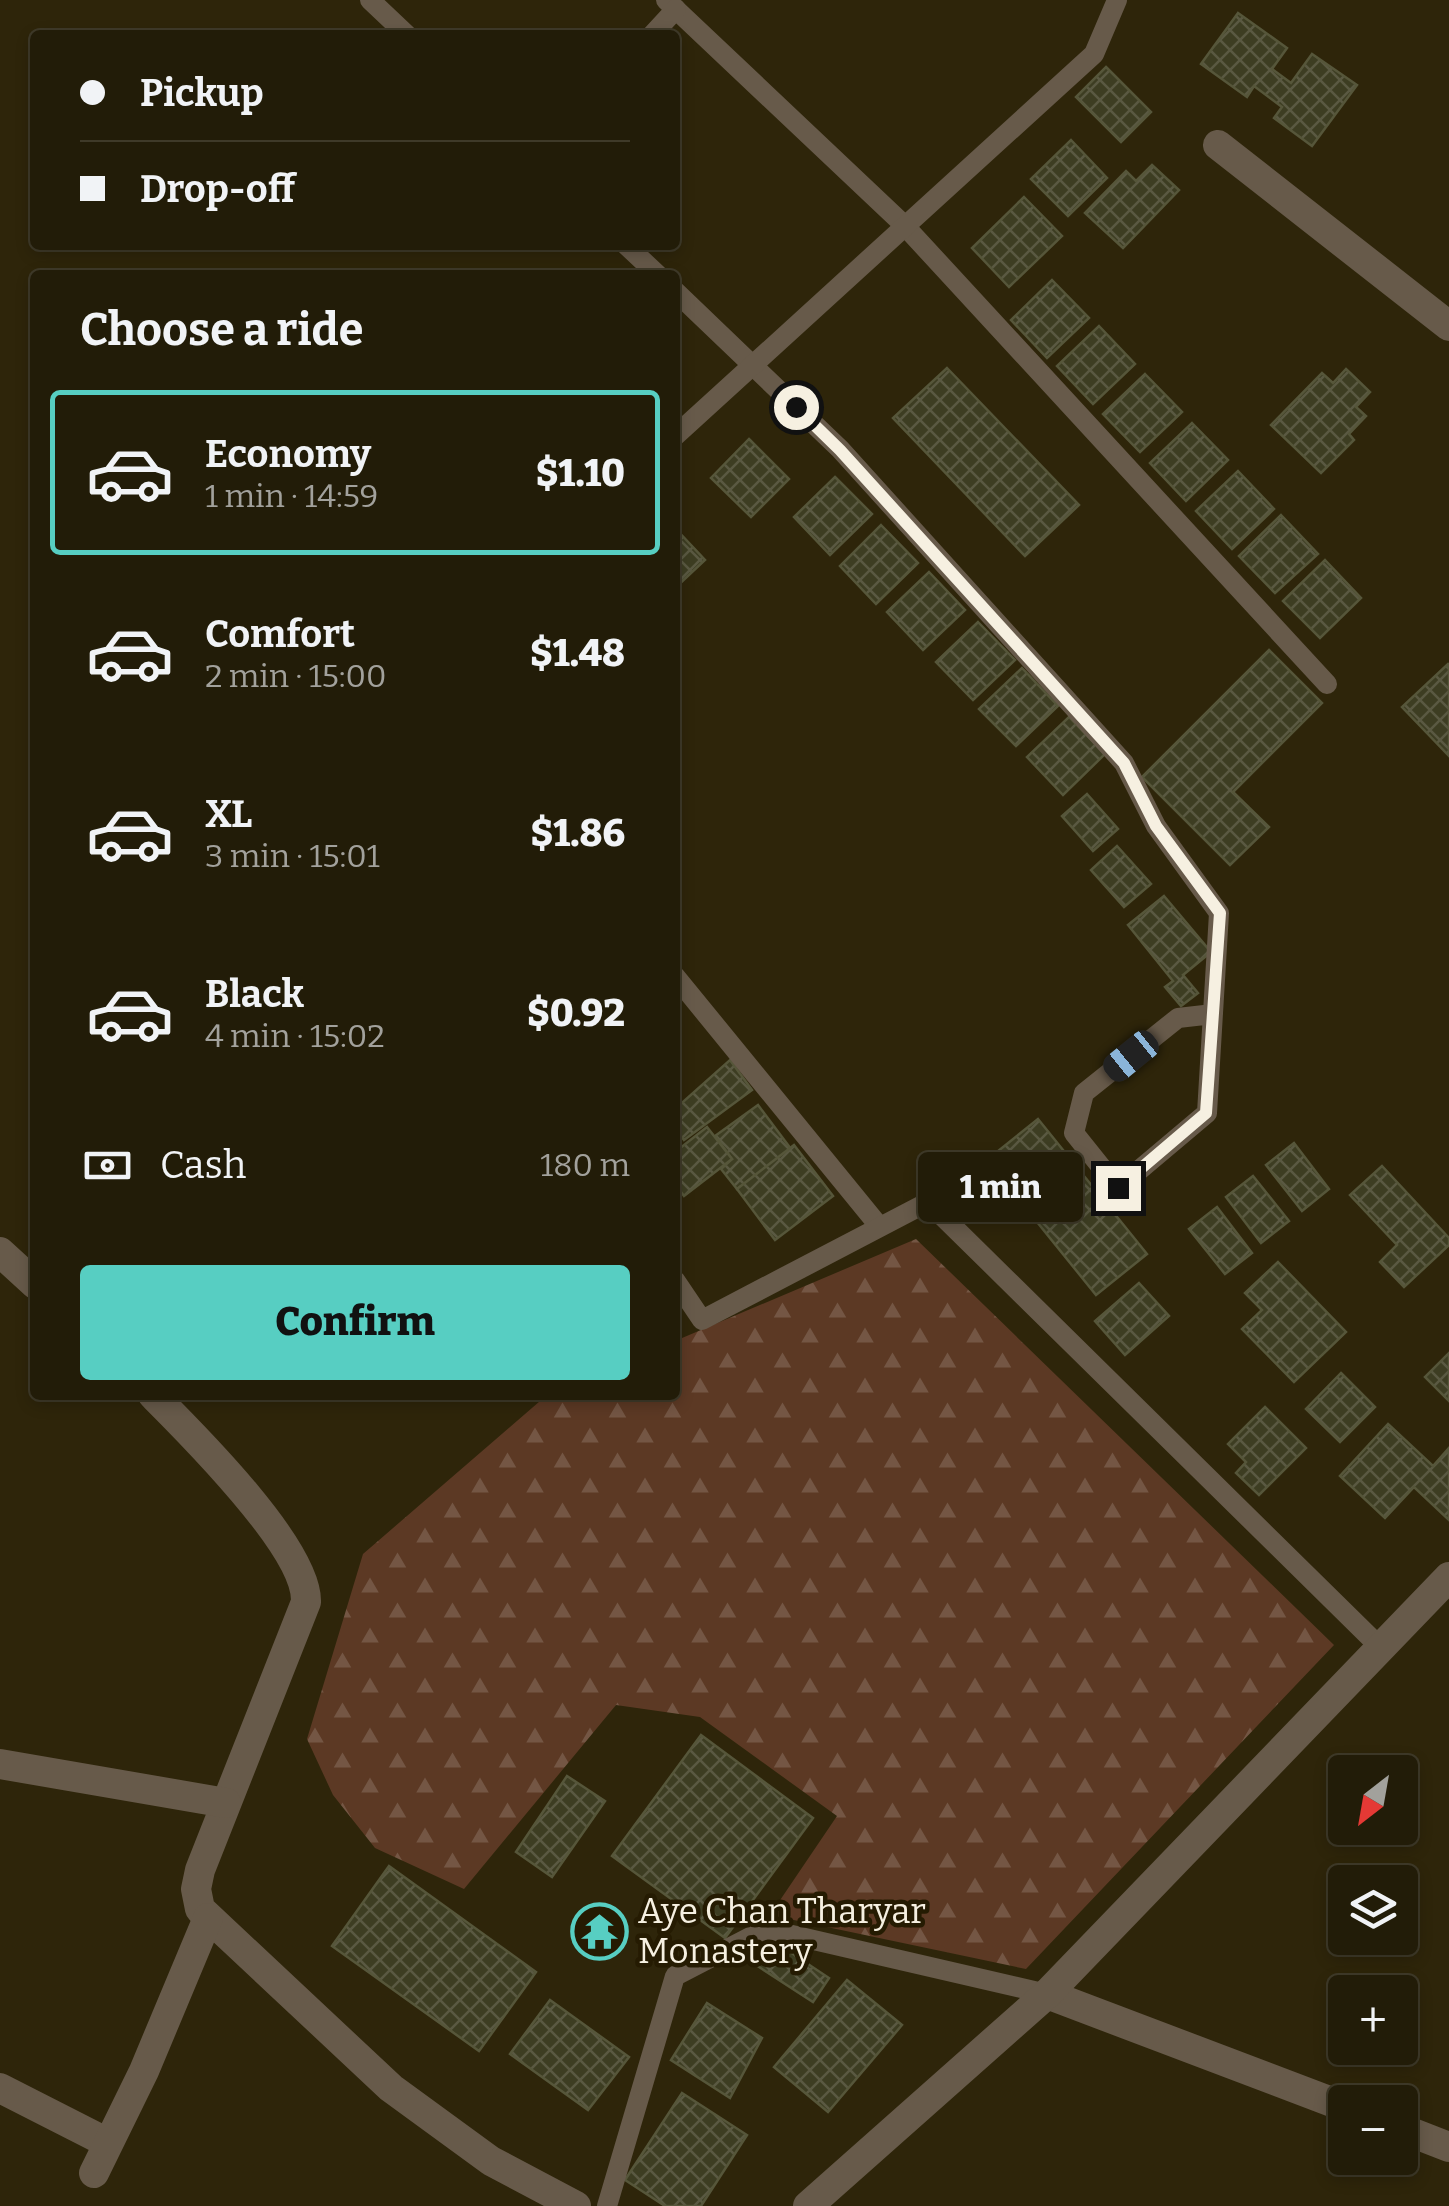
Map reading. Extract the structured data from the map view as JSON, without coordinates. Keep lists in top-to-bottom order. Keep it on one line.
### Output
{"places":{"temple":["Aye Chan Tharyar Monastery"]},"north":"bottom left","page":{"banner":["Pickup","Drop-off"],"heading":"Choose a ride","list":[{"name":"Economy","note":"1 min · 14:59","value":"$1.10"},{"name":"Comfort","note":"2 min · 15:00","value":"$1.48"},{"name":"XL","note":"3 min · 15:01","value":"$1.86"},{"name":"Black","note":"4 min · 15:02","value":"$0.92"}],"pay":["Cash","180 m"],"bubble":"1 min","buttons":"Confirm","map_buttons":["+","−"]}}
